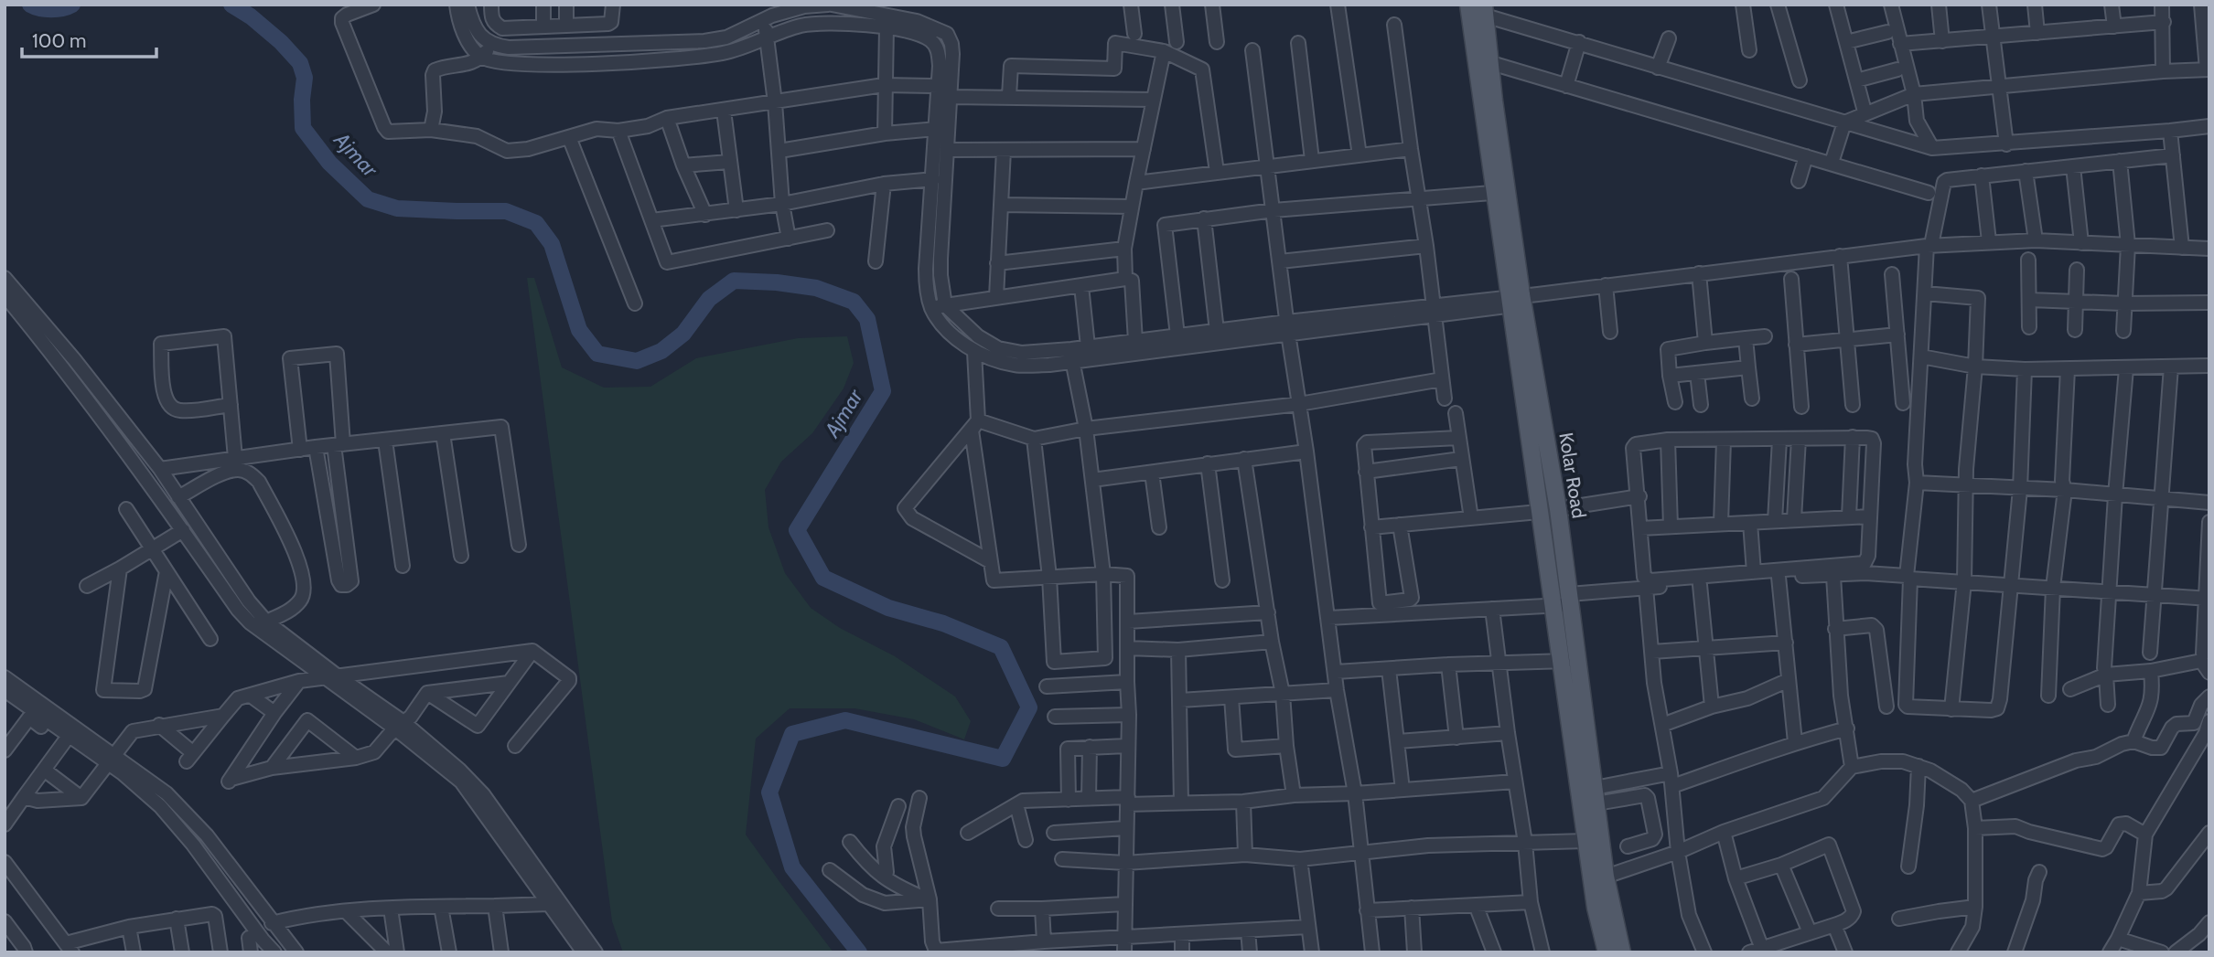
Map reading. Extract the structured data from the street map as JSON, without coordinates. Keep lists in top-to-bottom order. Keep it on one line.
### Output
{"streets":{"main road":["Kolar Road"]},"water":["Ajmar"],"scale_bar":"100 m"}
